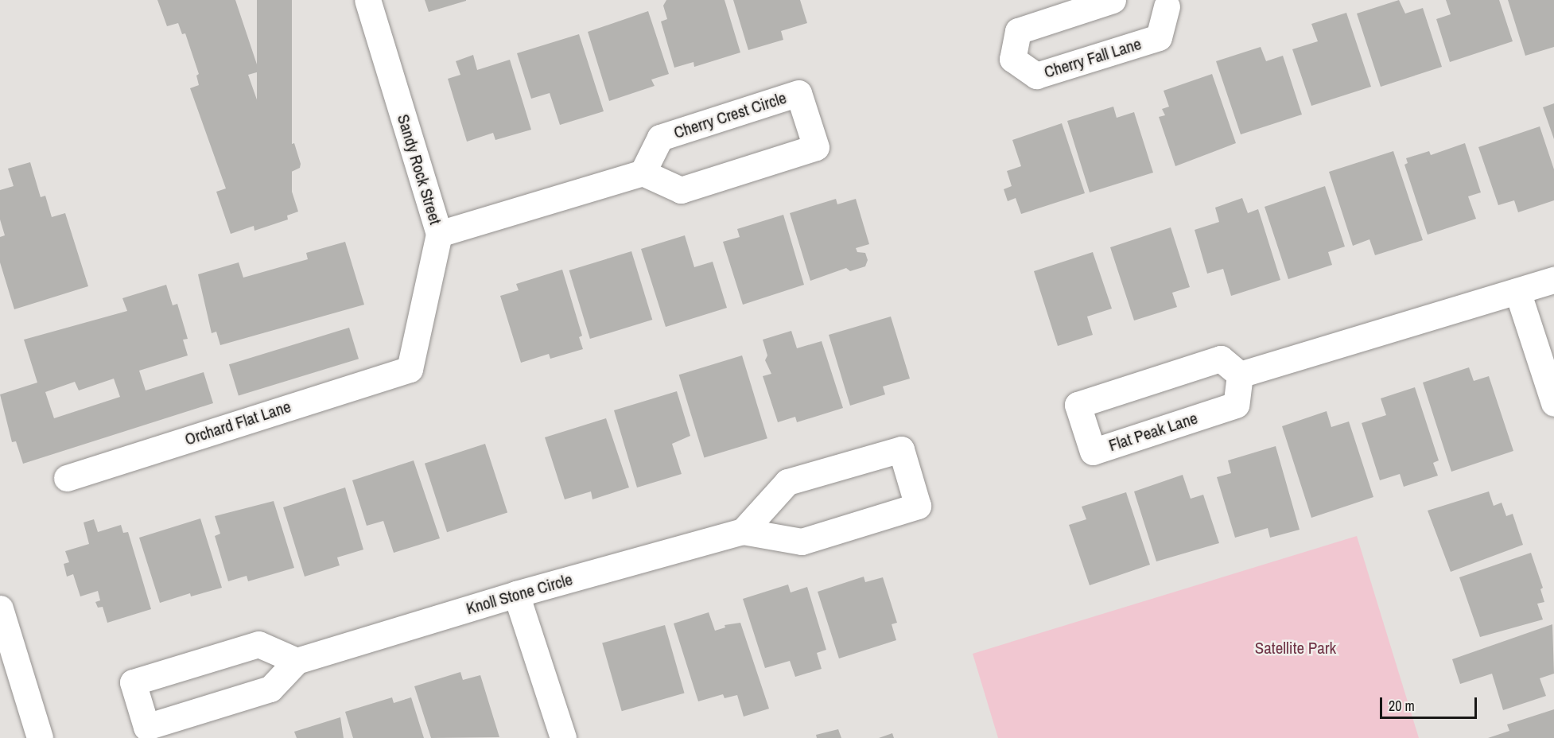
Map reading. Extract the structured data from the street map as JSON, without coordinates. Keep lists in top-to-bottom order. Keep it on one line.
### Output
{"streets":{"street":["Cherry Fall Lane","Cherry Crest Circle","Sandy Rock Street","Orchard Flat Lane","Flat Peak Lane","Knoll Stone Circle"]},"crossings":[["Sandy Rock Street","Orchard Flat Lane"]],"parks":["Satellite Park"],"scale_bar":"20 m"}
